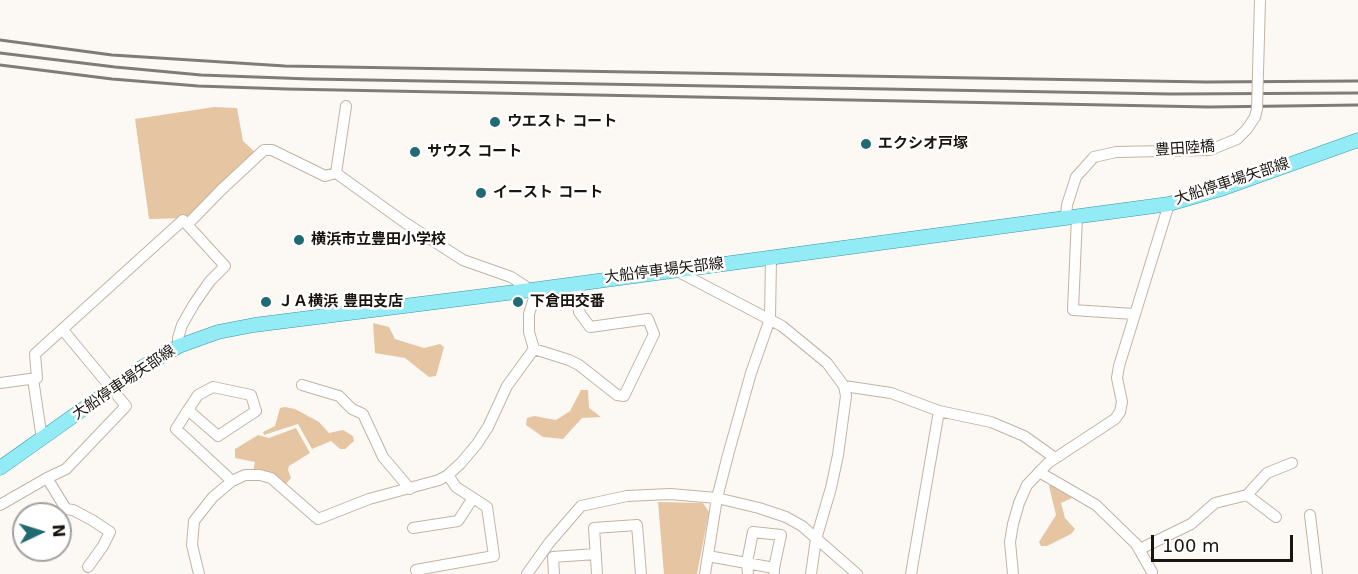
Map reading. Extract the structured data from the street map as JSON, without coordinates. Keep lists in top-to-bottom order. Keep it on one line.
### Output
{"streets":{"main road":["大船停車場矢部線"],"street":["豊田陸橋"]},"crossings":[["豊田陸橋","大船停車場矢部線"]],"places":["ウエスト コート","エクシオ戸塚","サウス コート","イースト コート","横浜市立豊田小学校","ＪＡ横浜 豊田支店","下倉田交番"],"scale_bar":"100 m","north":"right"}
